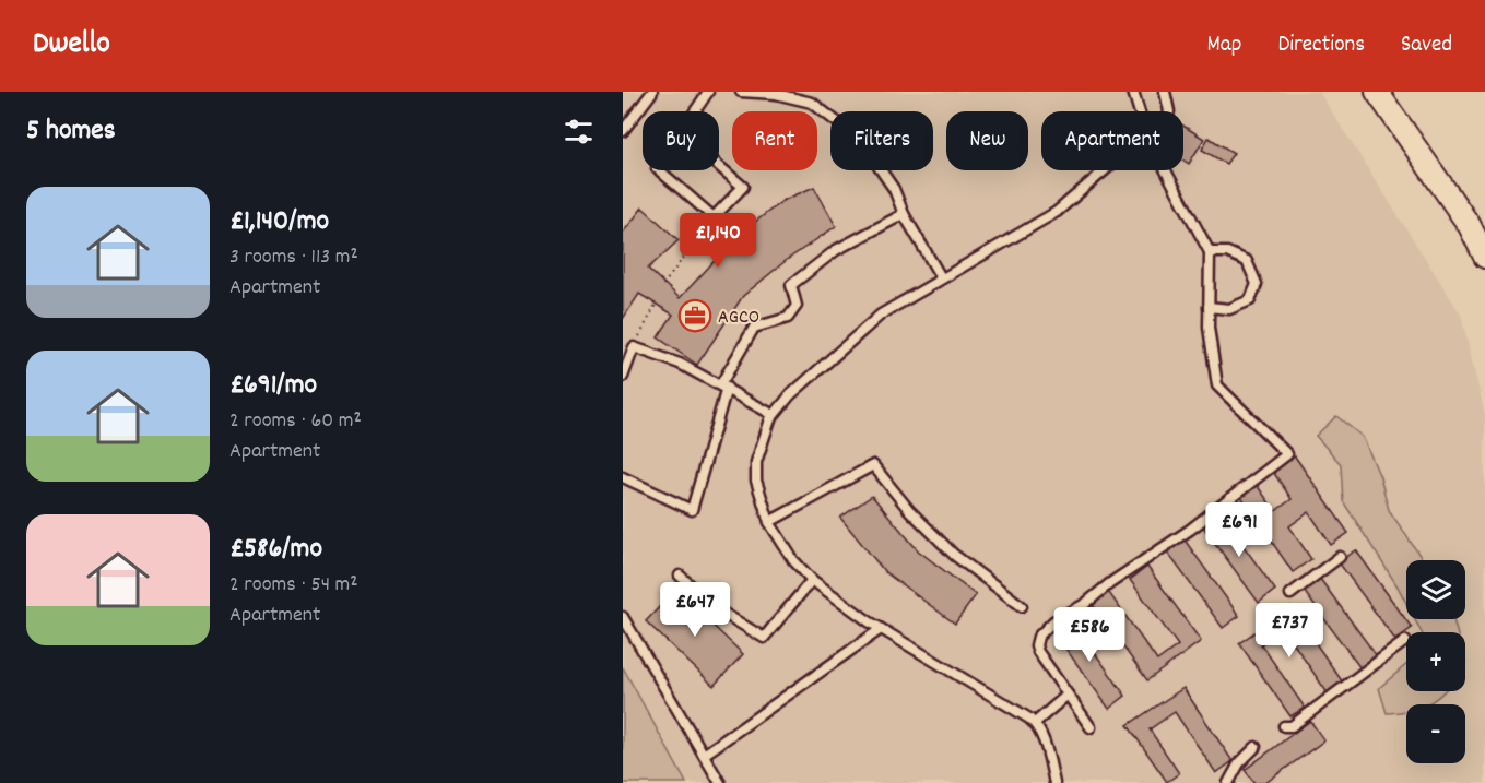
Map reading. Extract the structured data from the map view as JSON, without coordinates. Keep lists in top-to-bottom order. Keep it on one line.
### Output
{"places":{"office":["AGCO"]},"page":{"header":"Dwello","nav":["Map","Directions","Saved"],"heading":"5 homes","chip":["Buy","Rent","Filters","New","Apartment"],"list":[{"name":"£1,140/mo","note":"3 rooms · 113 m² · Apartment"},{"name":"£691/mo","note":"2 rooms · 60 m² · Apartment"},{"name":"£586/mo","note":"2 rooms · 54 m² · Apartment"}],"price":["£1,140","£691","£647","£737","£586"],"map_buttons":["+","−"]}}
